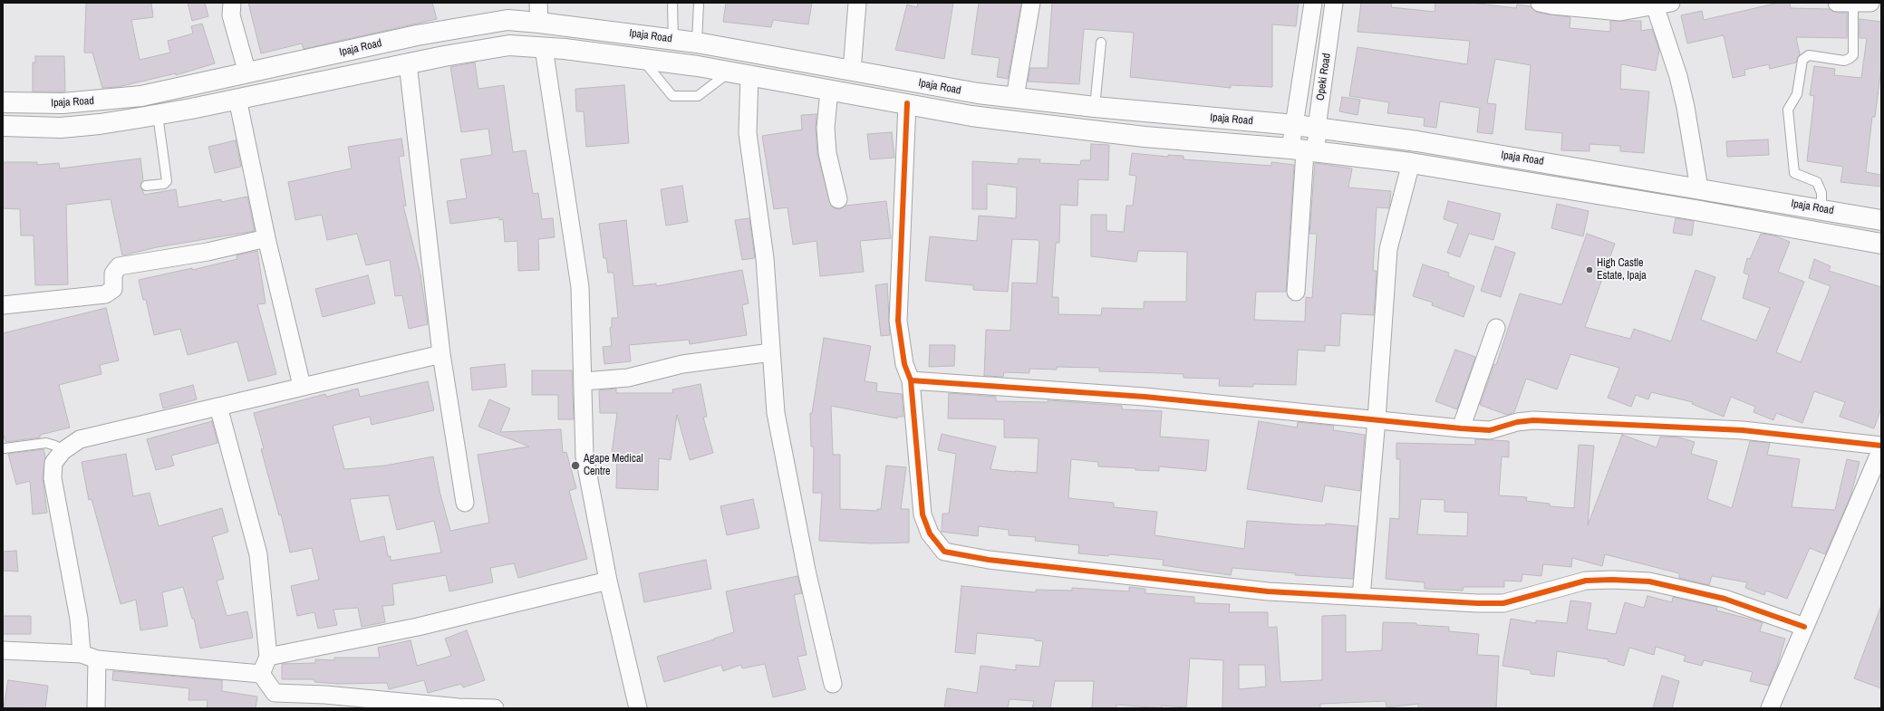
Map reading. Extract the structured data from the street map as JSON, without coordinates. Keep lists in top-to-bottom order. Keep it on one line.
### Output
{"streets":{"main road":["Ipaja Road"],"street":["Opeki Road"]},"crossings":[["Ipaja Road","Opeki Road"]],"places":["High Castle Estate, Ipaja","Agape Medical Centre"]}
